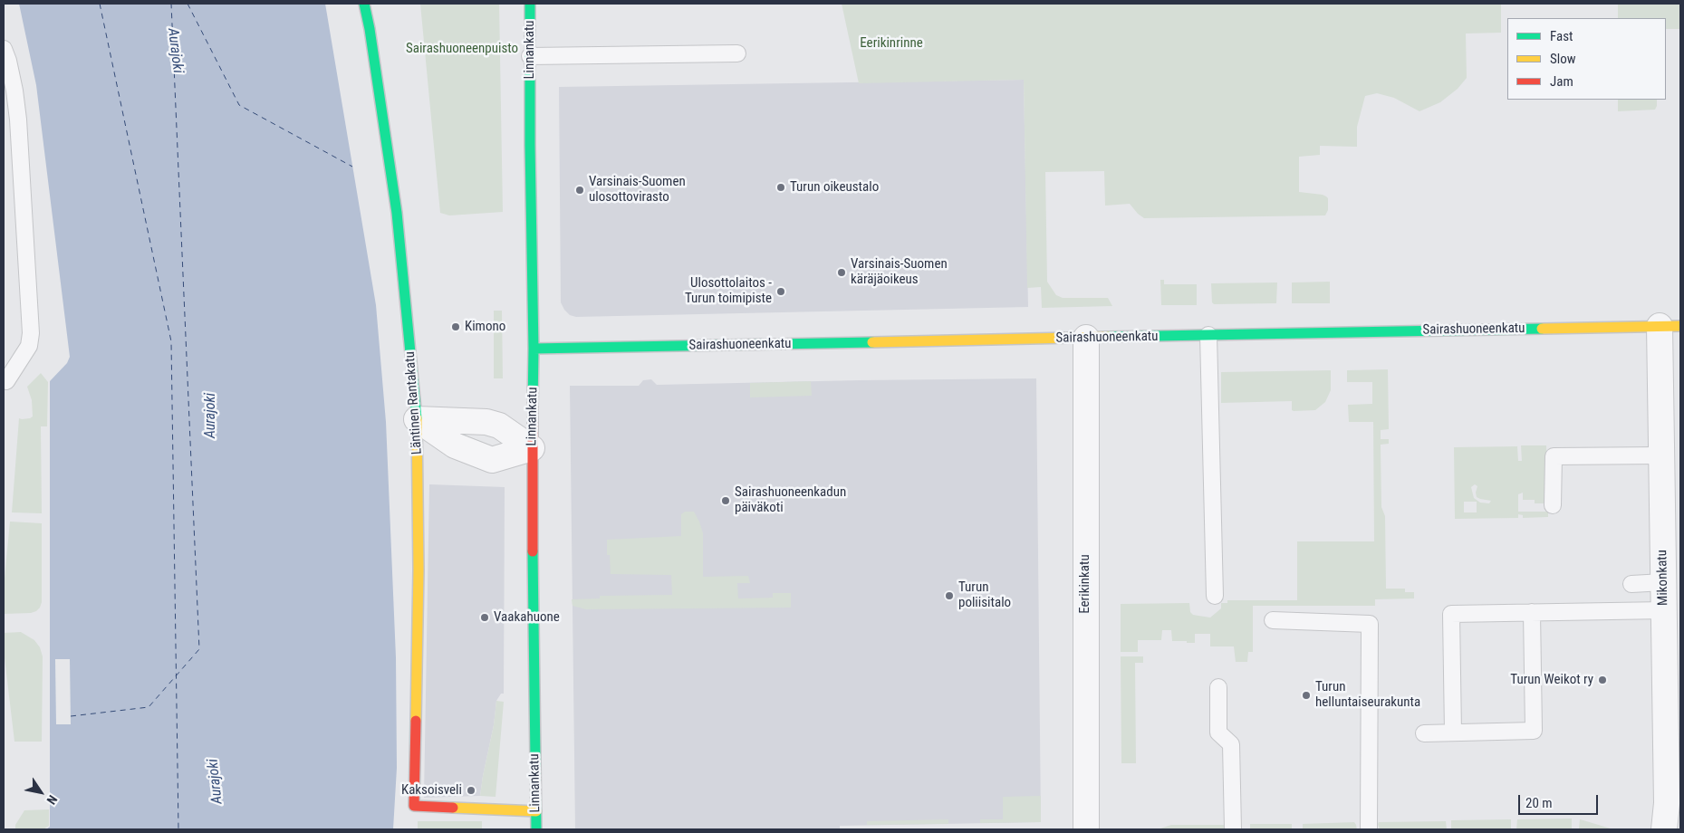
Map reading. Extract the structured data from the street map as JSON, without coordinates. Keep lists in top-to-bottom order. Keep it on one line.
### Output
{"streets":{"street":["Linnankatu","Sairashuoneenkatu","Läntinen Rantakatu","Mikonkatu","Eerikinkatu"]},"crossings":[["Linnankatu","Sairashuoneenkatu"],["Linnankatu","Läntinen Rantakatu"],["Sairashuoneenkatu","Mikonkatu"],["Sairashuoneenkatu","Eerikinkatu"]],"water":["Aurajoki"],"parks":["Eerikinrinne","Sairashuoneenpuisto"],"places":["Turun oikeustalo","Varsinais-Suomen ulosottovirasto","Varsinais-Suomen käräjäoikeus","Ulosottolaitos - Turun toimipiste","Kimono","Sairashuoneenkadun päiväkoti","Turun poliisitalo","Vaakahuone","Turun Weikot ry","Turun helluntaiseurakunta","Kaksoisveli"],"legend":["Fast","Slow","Jam"],"scale_bar":"20 m","north":"bottom right"}
